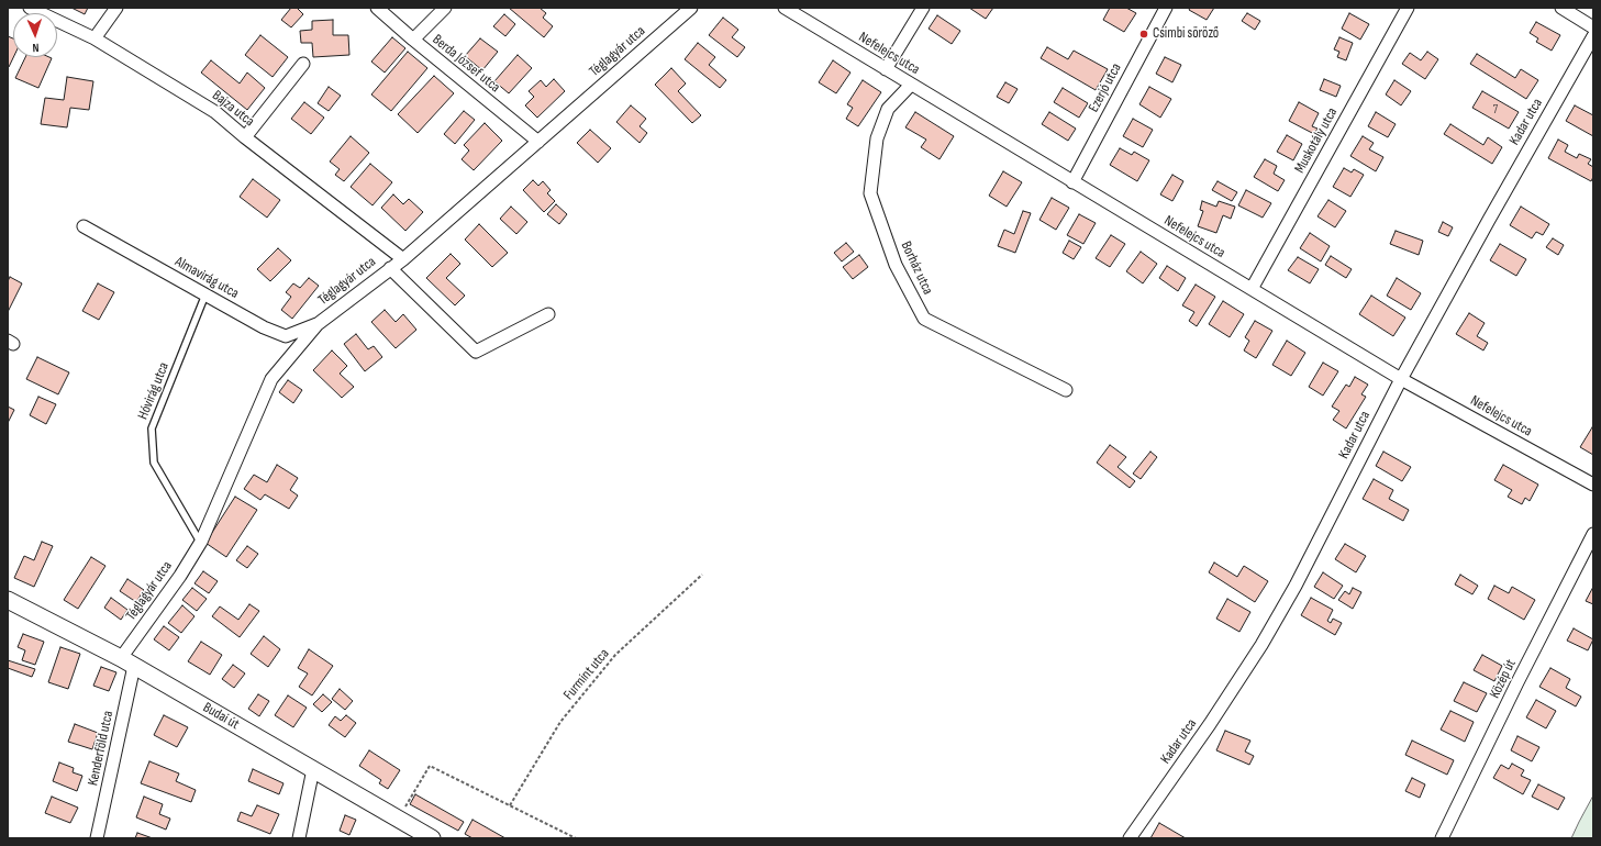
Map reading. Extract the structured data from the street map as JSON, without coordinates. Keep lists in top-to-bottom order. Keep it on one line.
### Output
{"streets":{"street":["Téglagyár utca","Nefelejcs utca","Berda József utca","Ezerjó utca","Bajza utca","Kadar utca","Muskotály utca","Borház utca","Almavirág utca","Közép út","Budai út","Kenderföld utca"],"lane":["Hóvirág utca"],"path":["Furmint utca"]},"crossings":[["Téglagyár utca","Berda József utca"],["Téglagyár utca","Bajza utca"],["Téglagyár utca","Almavirág utca"],["Téglagyár utca","Hóvirág utca"],["Téglagyár utca","Budai út"],["Téglagyár utca","Kenderföld utca"],["Nefelejcs utca","Ezerjó utca"],["Nefelejcs utca","Kadar utca"],["Nefelejcs utca","Muskotály utca"],["Nefelejcs utca","Borház utca"],["Almavirág utca","Hóvirág utca"],["Budai út","Kenderföld utca"]],"places":["Csimbi söröző"],"house_numbers":["7"],"north":"bottom"}
